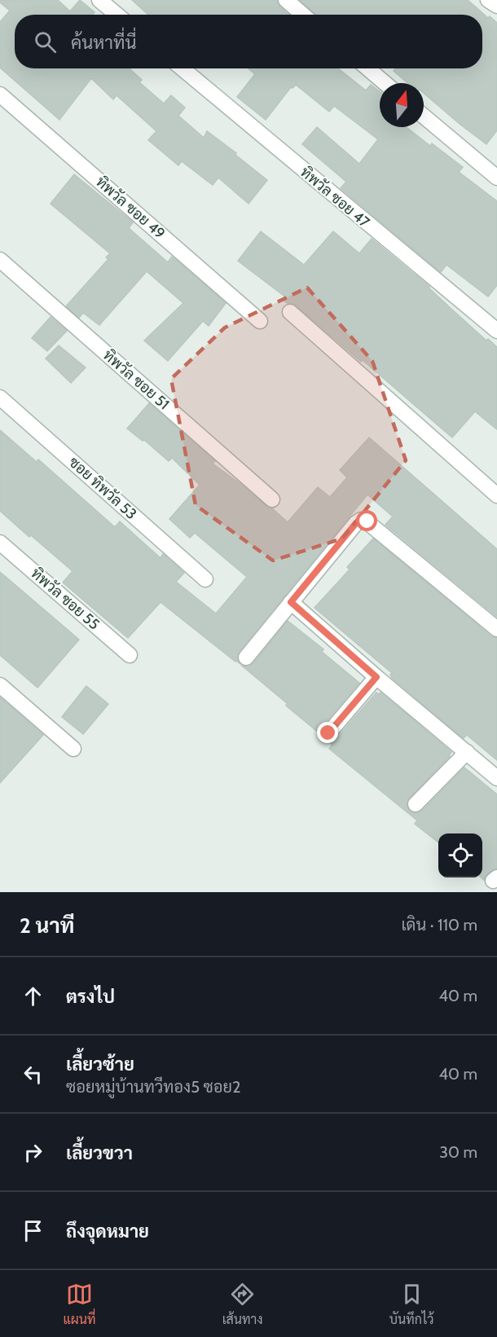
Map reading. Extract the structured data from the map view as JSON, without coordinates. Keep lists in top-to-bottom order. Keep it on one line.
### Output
{"streets":{"street":["ทิพวัล ซอย 47","ทิพวัล ซอย 49","ทิพวัล ซอย 51","ซอย ทิพวัล 53","ทิพวัล ซอย 55"]},"north":"top","page":{"search":"ค้นหาที่นี่","heading":["2 นาที","เดิน · 110 m"],"list":[["ตรงไป","40 m"],["เลี้ยวซ้าย","ซอยหมู่บ้านทวีทอง5 ซอย2","40 m"],["เลี้ยวขวา","30 m"],"ถึงจุดหมาย"],"nav":["แผนที่","เส้นทาง","บันทึกไว้"]}}
